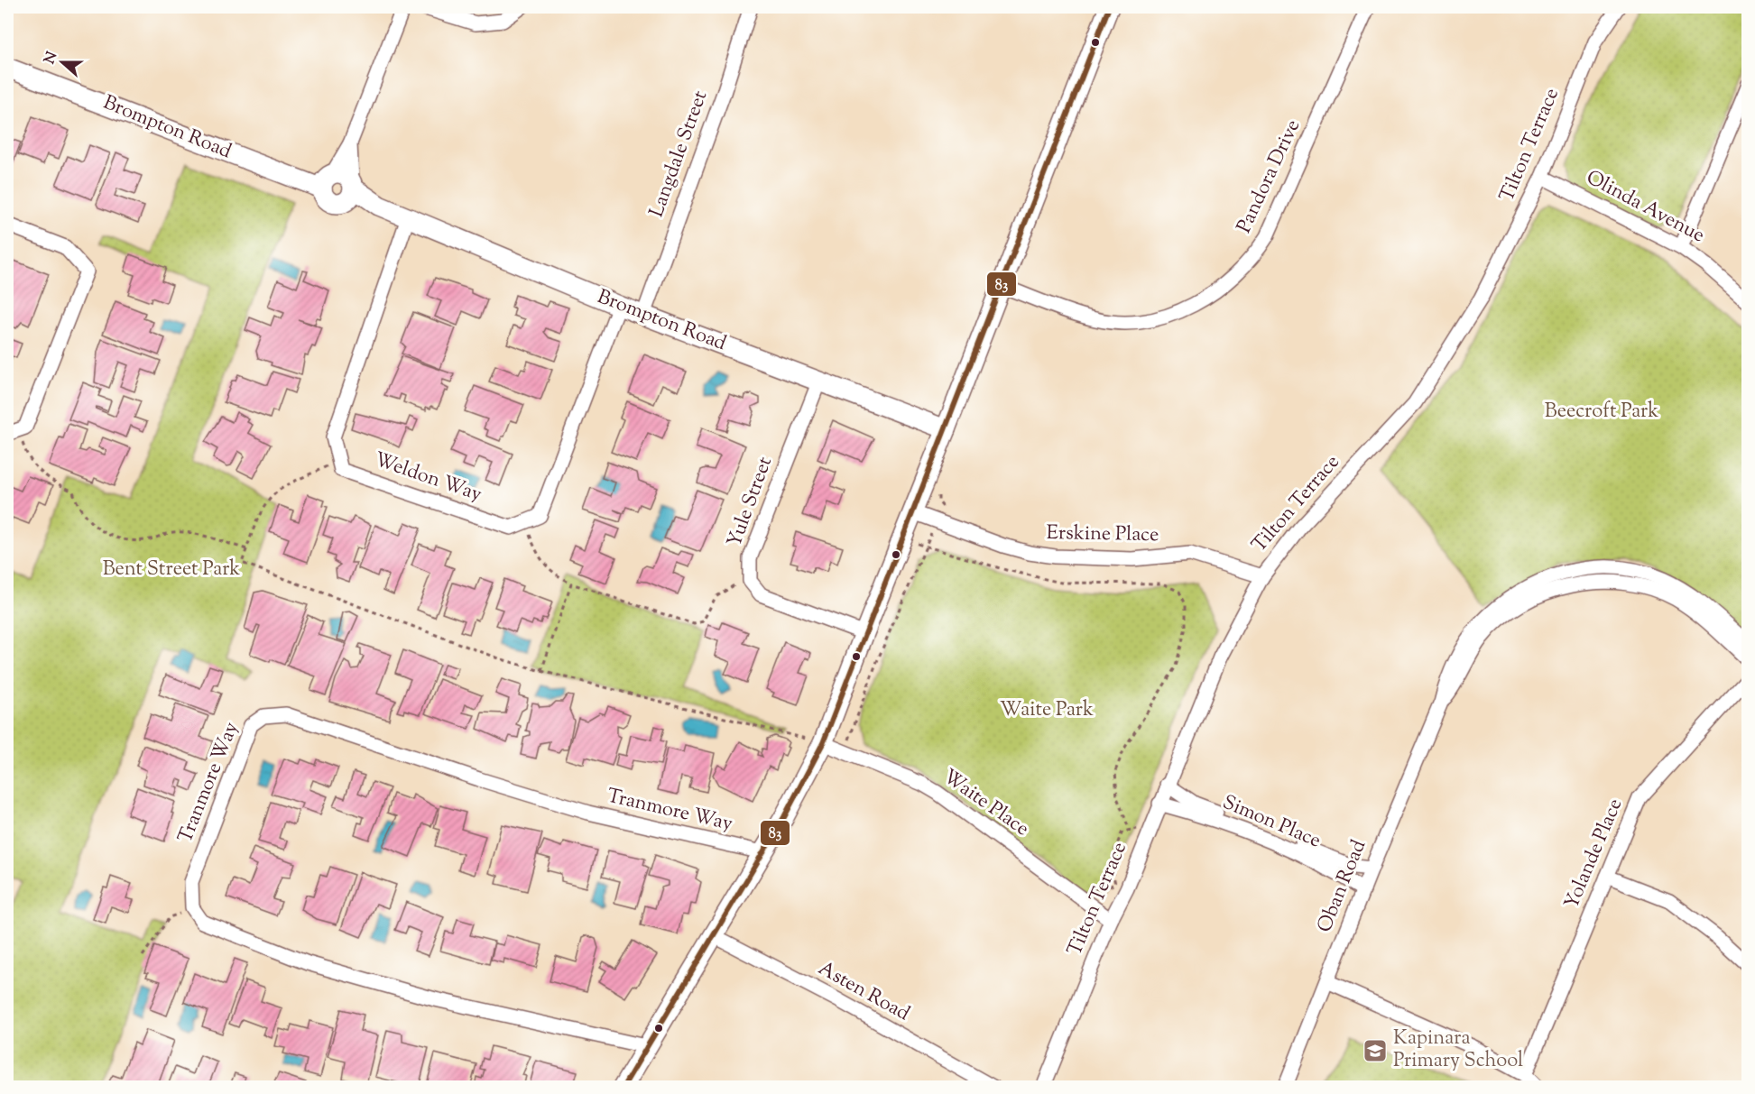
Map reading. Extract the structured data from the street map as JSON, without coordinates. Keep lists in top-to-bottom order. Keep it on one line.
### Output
{"streets":{"street":["Brompton Road","Tilton Terrace","Langdale Street","Pandora Drive","Olinda Avenue","Weldon Way","Yule Street","Erskine Place","Tranmore Way","Waite Place","Simon Place","Yolande Place","Oban Road","Asten Road"]},"crossings":[["Brompton Road","Langdale Street"],["Brompton Road","Weldon Way"],["Brompton Road","Yule Street"],["Tilton Terrace","Olinda Avenue"],["Tilton Terrace","Erskine Place"],["Tilton Terrace","Waite Place"],["Tilton Terrace","Simon Place"],["Simon Place","Oban Road"]],"parks":["Beecroft Park","Bent Street Park","Waite Park"],"places":{"school or university":["Kapinara Primary School"]},"lines":["transit line 83"],"north":"left"}
